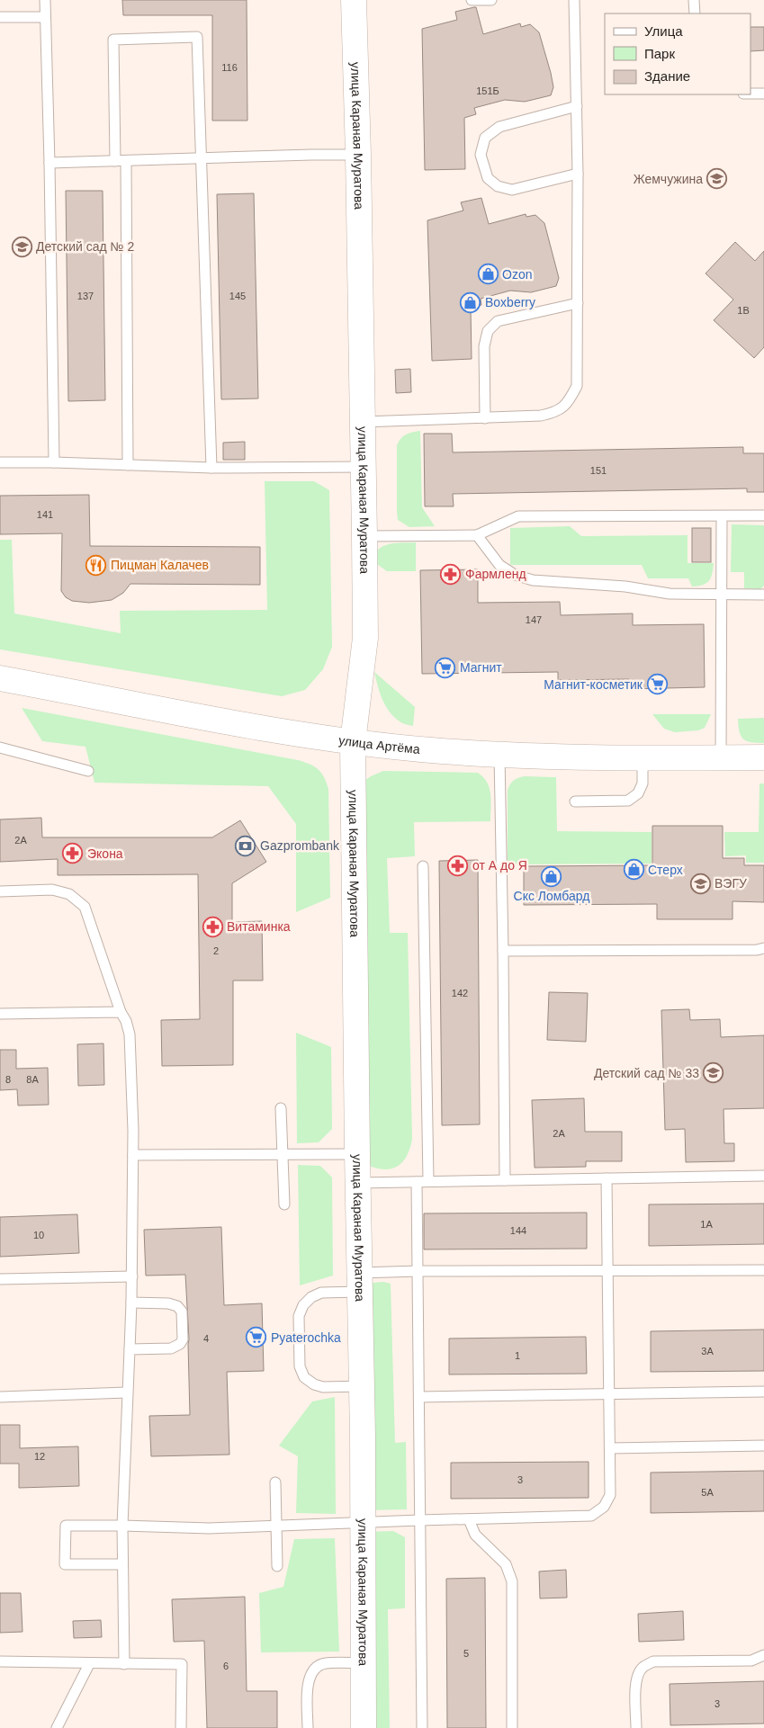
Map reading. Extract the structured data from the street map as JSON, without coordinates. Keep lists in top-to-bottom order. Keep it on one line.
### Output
{"streets":{"main road":["улица Караная Муратова","улица Артёма"]},"crossings":[["улица Караная Муратова","улица Артёма"]],"places":{"school or university":["Жемчужина","Детский сад № 2","ВЭГУ","Детский сад № 33"],"shop":["Ozon","Boxberry","Стерх","Скс Ломбард"],"restaurant":["Пицман Калачев"],"pharmacy":["Фармленд","Экона","от А до Я","Витаминка"],"supermarket":["Магнит","Магнит-косметик","Pyaterochka"],"bank":["Gazprombank"]},"house_numbers":["116","151Б","137","145","1В","151","141","147","2А","2","142","8","8А","2А","1А","144","10","4","3А","1","12","3","5А","5","6","3"],"legend":["Улица","Парк","Здание"]}
